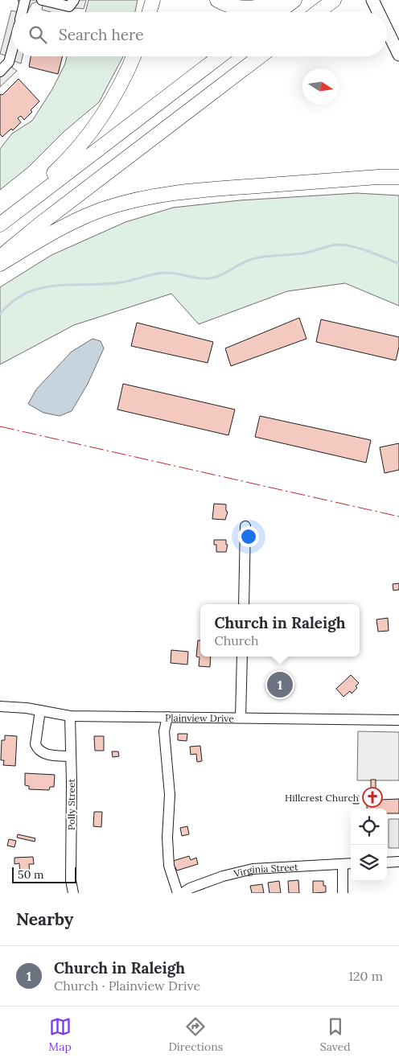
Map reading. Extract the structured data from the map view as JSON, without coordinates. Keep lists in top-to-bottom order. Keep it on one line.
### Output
{"streets":{"street":["Plainview Drive","Polly Street","Virginia Street"]},"crossings":[["Plainview Drive","Polly Street"]],"places":{"church":["Hillcrest Church"]},"scale_bar":"50 m","north":"right","page":{"search":"Search here","popup":["Church in Raleigh","Church"],"pins":"1","scale":"50 m","heading":"Nearby","list":[{"mark":"1","name":"Church in Raleigh","note":"Church · Plainview Drive","value":"120 m"}],"nav":["Map","Directions","Saved"]}}
